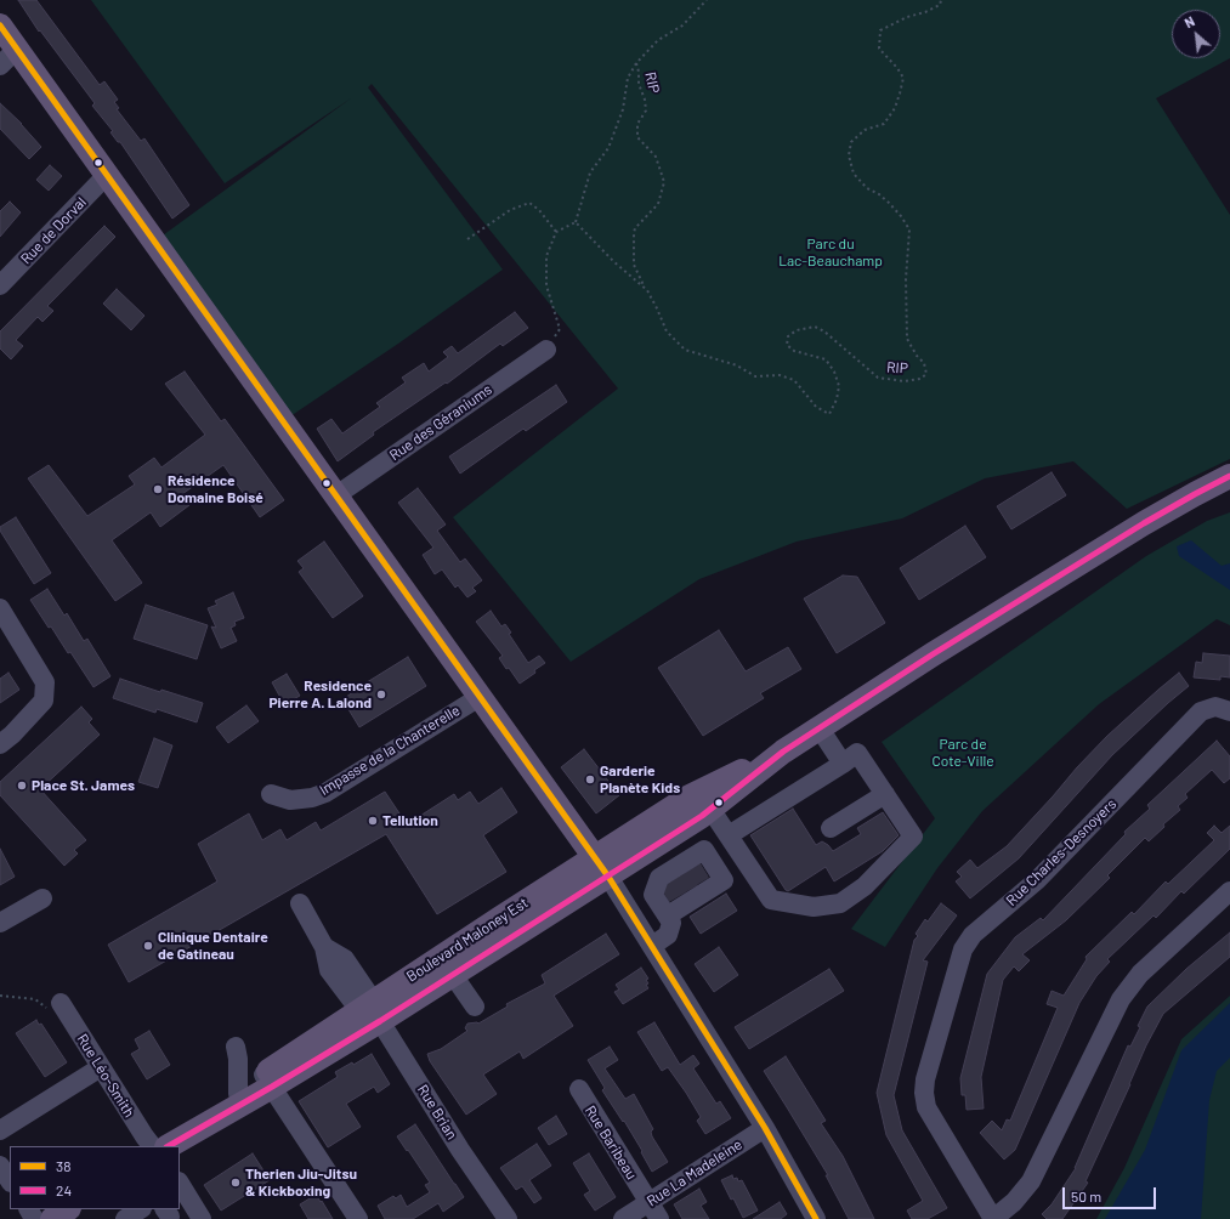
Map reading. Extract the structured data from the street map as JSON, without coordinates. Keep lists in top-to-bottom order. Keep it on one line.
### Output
{"streets":{"main road":["Boulevard Maloney Est"],"street":["Rue de Dorval","Rue des Géraniums","Impasse de la Chanterelle","Rue Charles-Desnoyers","Rue Léo-Smith","Rue Brian","Rue Baribeau","Rue La Madeleine"],"path":["RIP"]},"crossings":[["Boulevard Maloney Est","Rue Brian"],["Rue Baribeau","Rue La Madeleine"]],"parks":["Parc du Lac-Beauchamp","Parc de Cote-Ville"],"places":["Résidence Domaine Boisé","Residence Pierre A. Lalond","Garderie Planète Kids","Place St. James","Tellution","Clinique Dentaire de Gatineau","Therien Jiu-Jitsu & Kickboxing"],"lines":["transit line 38","transit line 24"],"legend":["38","24"],"scale_bar":"50 m","north":"top left"}
